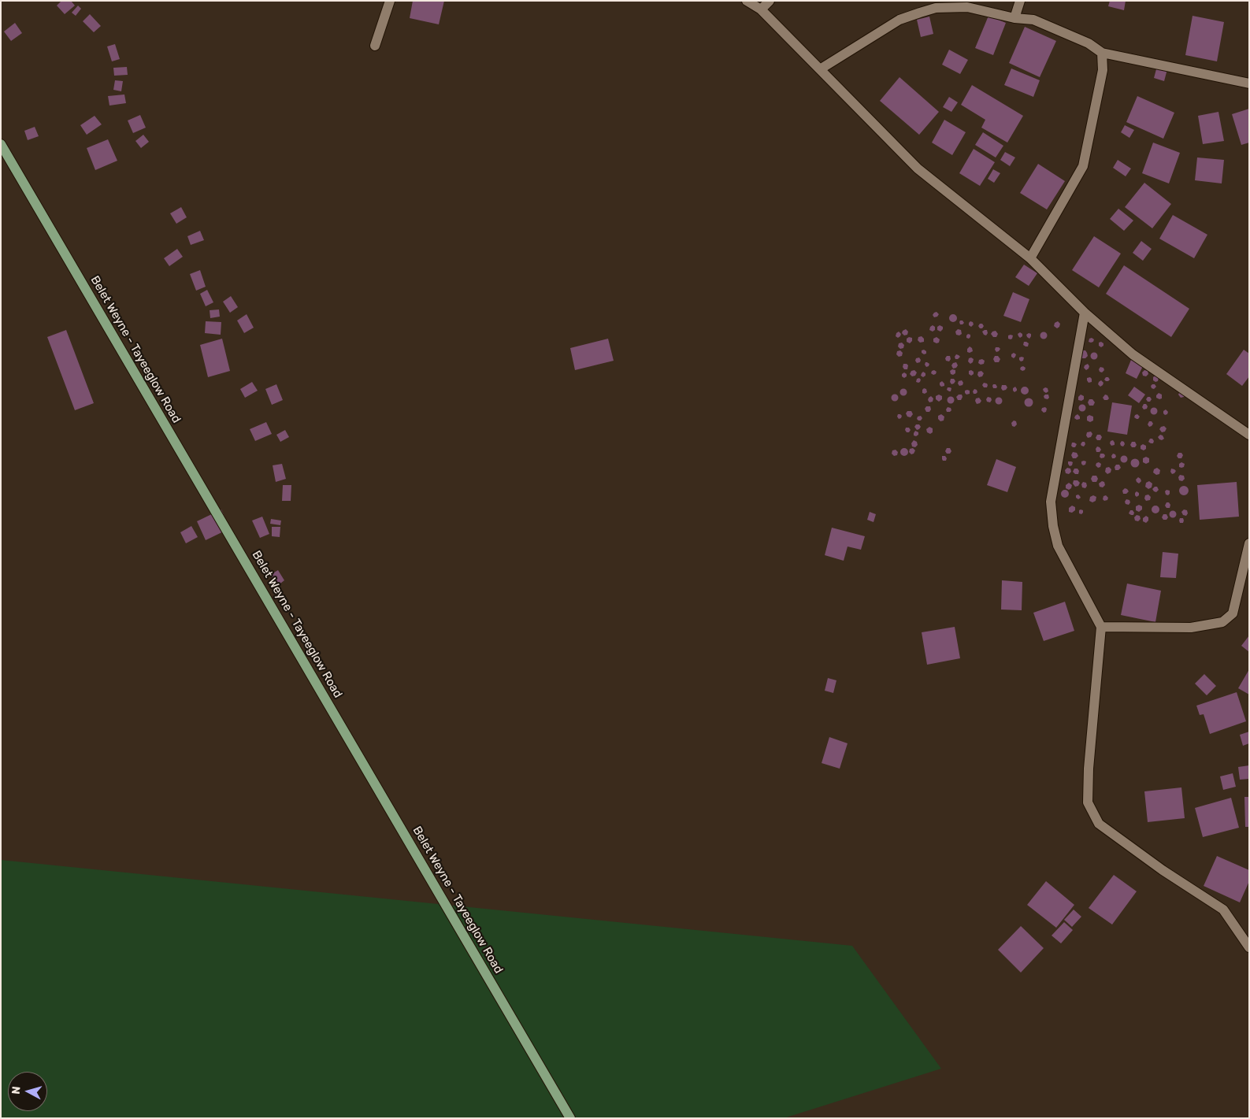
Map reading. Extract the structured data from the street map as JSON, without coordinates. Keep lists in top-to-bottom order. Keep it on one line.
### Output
{"streets":{"main road":["Belet Weyne - Tayeeglow Road"]},"north":"left"}
